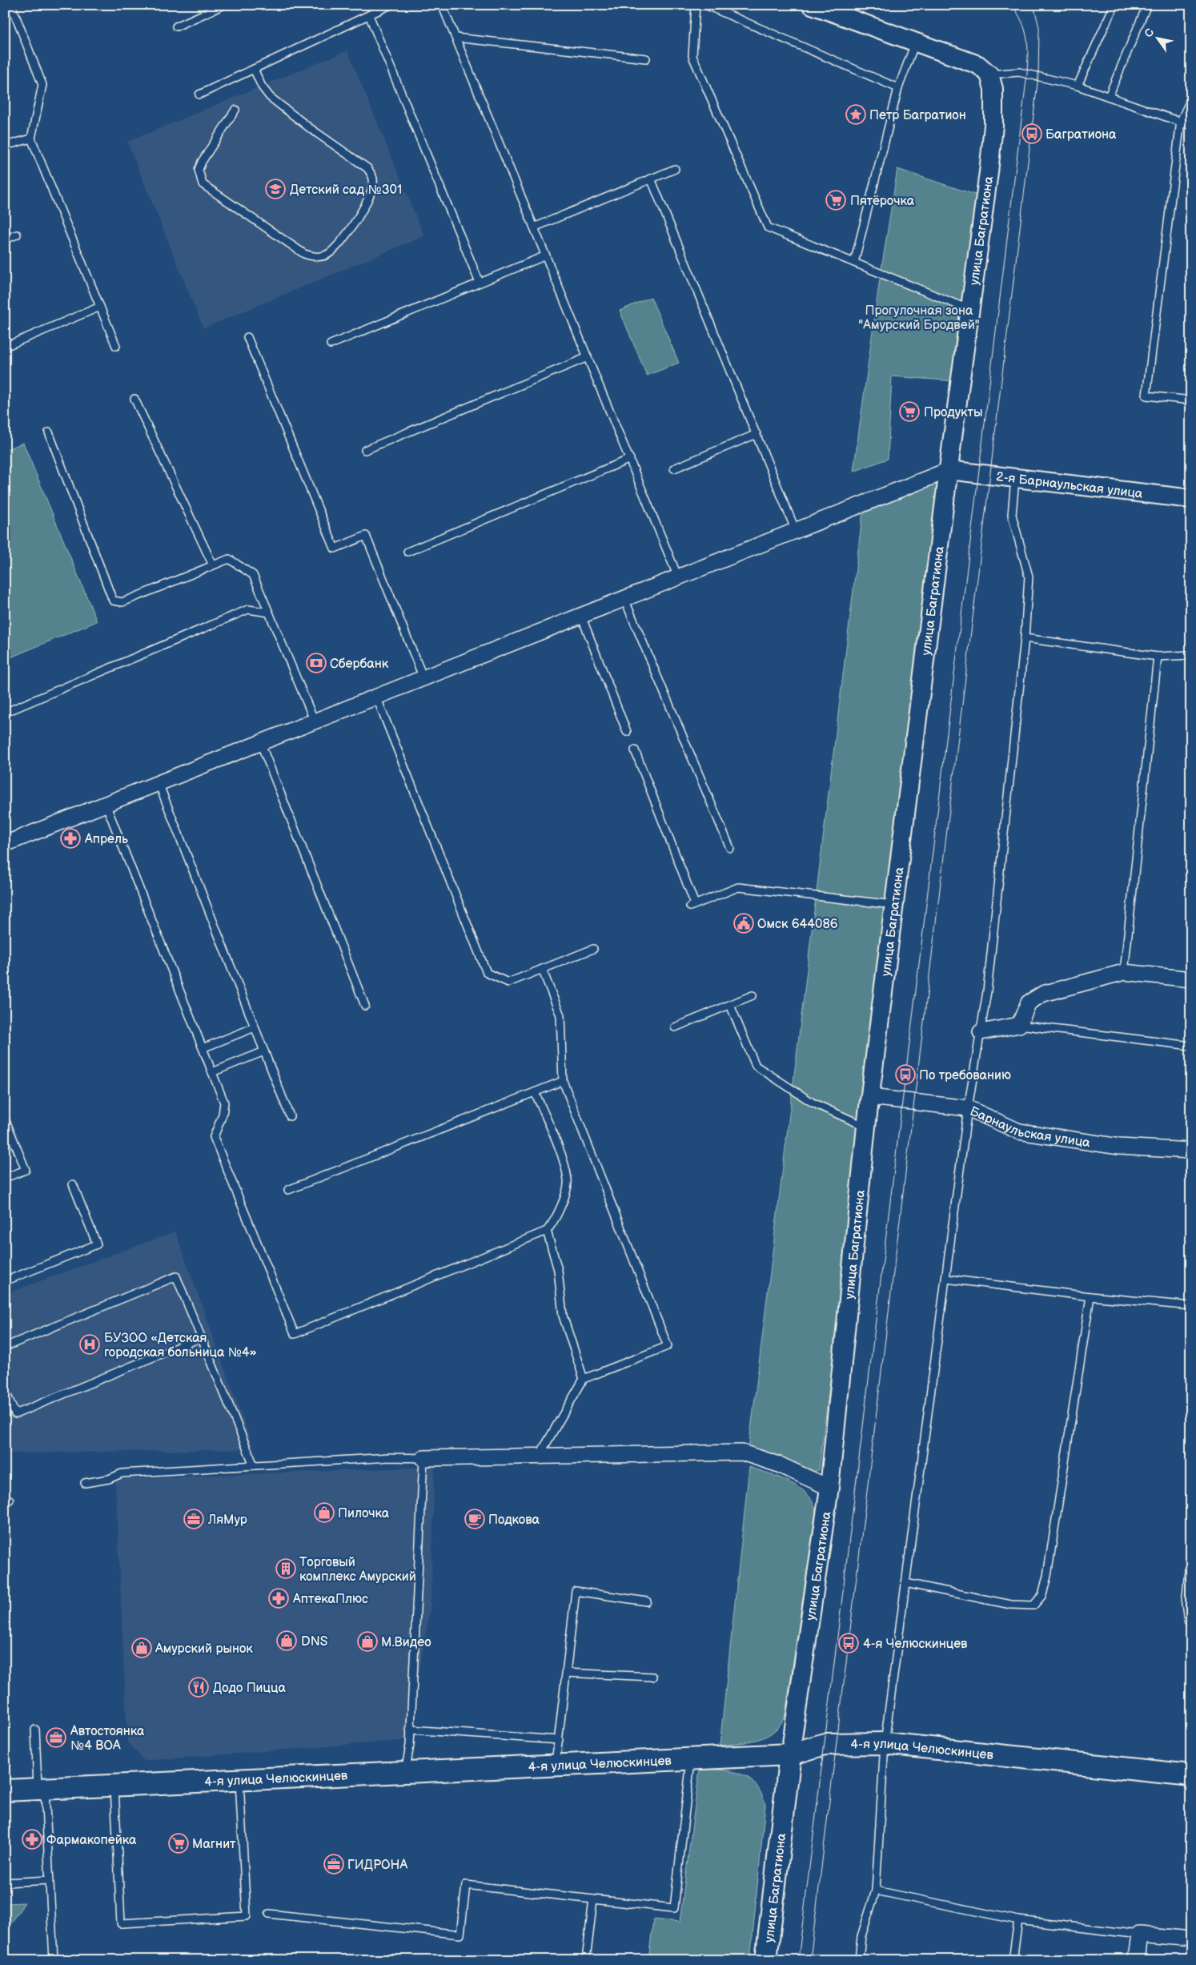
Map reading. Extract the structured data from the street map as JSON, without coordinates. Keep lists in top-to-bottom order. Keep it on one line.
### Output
{"streets":{"main road":["улица Багратиона","4-я улица Челюскинцев"],"street":["2-я Барнаульская улица","Барнаульская улица"]},"crossings":[["улица Багратиона","2-я Барнаульская улица"],["улица Багратиона","Барнаульская улица"],["улица Багратиона","4-я улица Челюскинцев"]],"parks":["Прогулочная зона \"Амурский Бродвей\""],"places":{"place":["Петр Багратион"],"bus stop":["Багратиона","По требованию","4-я Челюскинцев"],"school or university":["Детский сад №301"],"supermarket":["Пятёрочка","Продукты","Магнит"],"bank":["Сбербанк"],"pharmacy":["Апрель","АптекаПлюс","Фармакопейка"],"public building":["Омск 644086"],"hospital":["БУЗОО «Детская городская больница №4»"],"shop":["Пилочка","DNS","М.Видео","Амурский рынок"],"office":["ЛяМур","Автостоянка №4 ВОА","ГИДРОНА"],"cafe":["Подкова"],"building":["Торговый комплекс Амурский"],"restaurant":["Додо Пицца"]},"north":"top left"}
